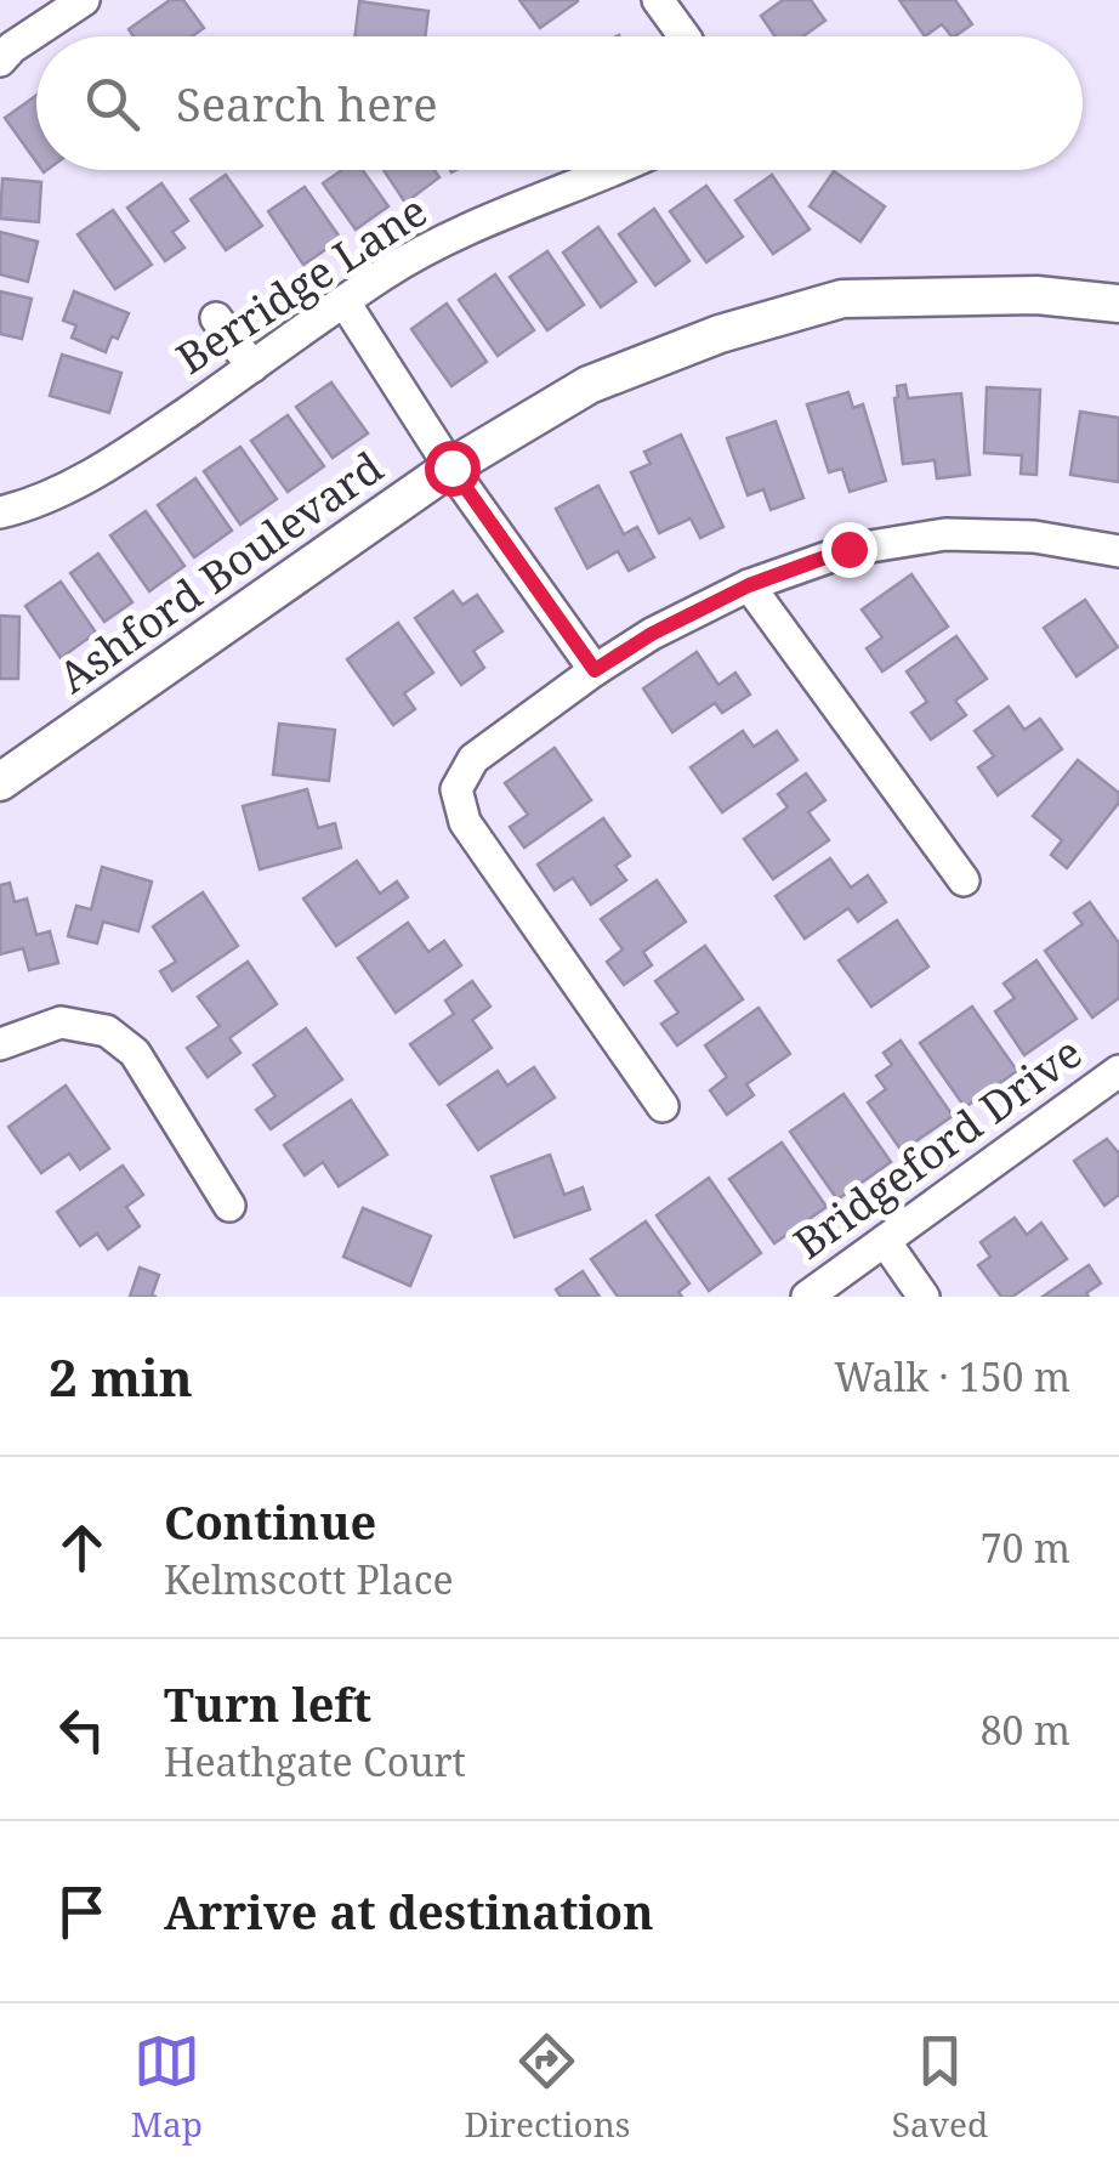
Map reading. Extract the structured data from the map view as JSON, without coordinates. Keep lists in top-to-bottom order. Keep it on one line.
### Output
{"streets":{"street":["Berridge Lane","Ashford Boulevard","Bridgeford Drive"]},"page":{"search":"Search here","heading":["2 min","Walk · 150 m"],"list":[["Continue","Kelmscott Place","70 m"],["Turn left","Heathgate Court","80 m"],"Arrive at destination"],"nav":["Map","Directions","Saved"]}}
